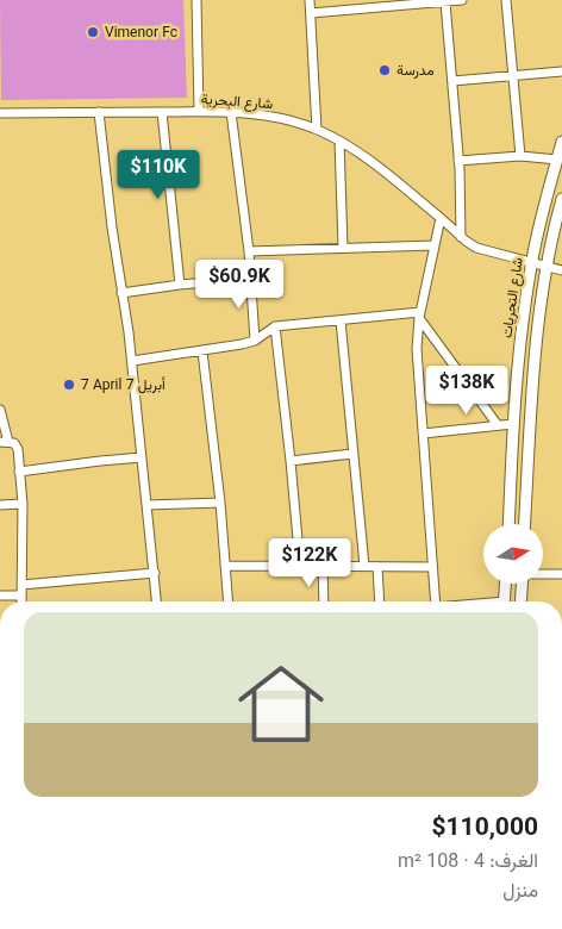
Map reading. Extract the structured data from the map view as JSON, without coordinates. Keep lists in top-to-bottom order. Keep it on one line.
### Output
{"streets":{"main road":["شارع التحريات"],"street":["شارع البحرية"]},"crossings":[["شارع البحرية","شارع التحريات"]],"places":["Vimenor Fc","مدرسة","7 April 7 أبريل"],"north":"right","page":{"price":["$110K","$60.9K","$138K","$122K"],"list":[{"name":"$110,000","note":"الغرف: 4 · 108 m² · منزل"}]}}
